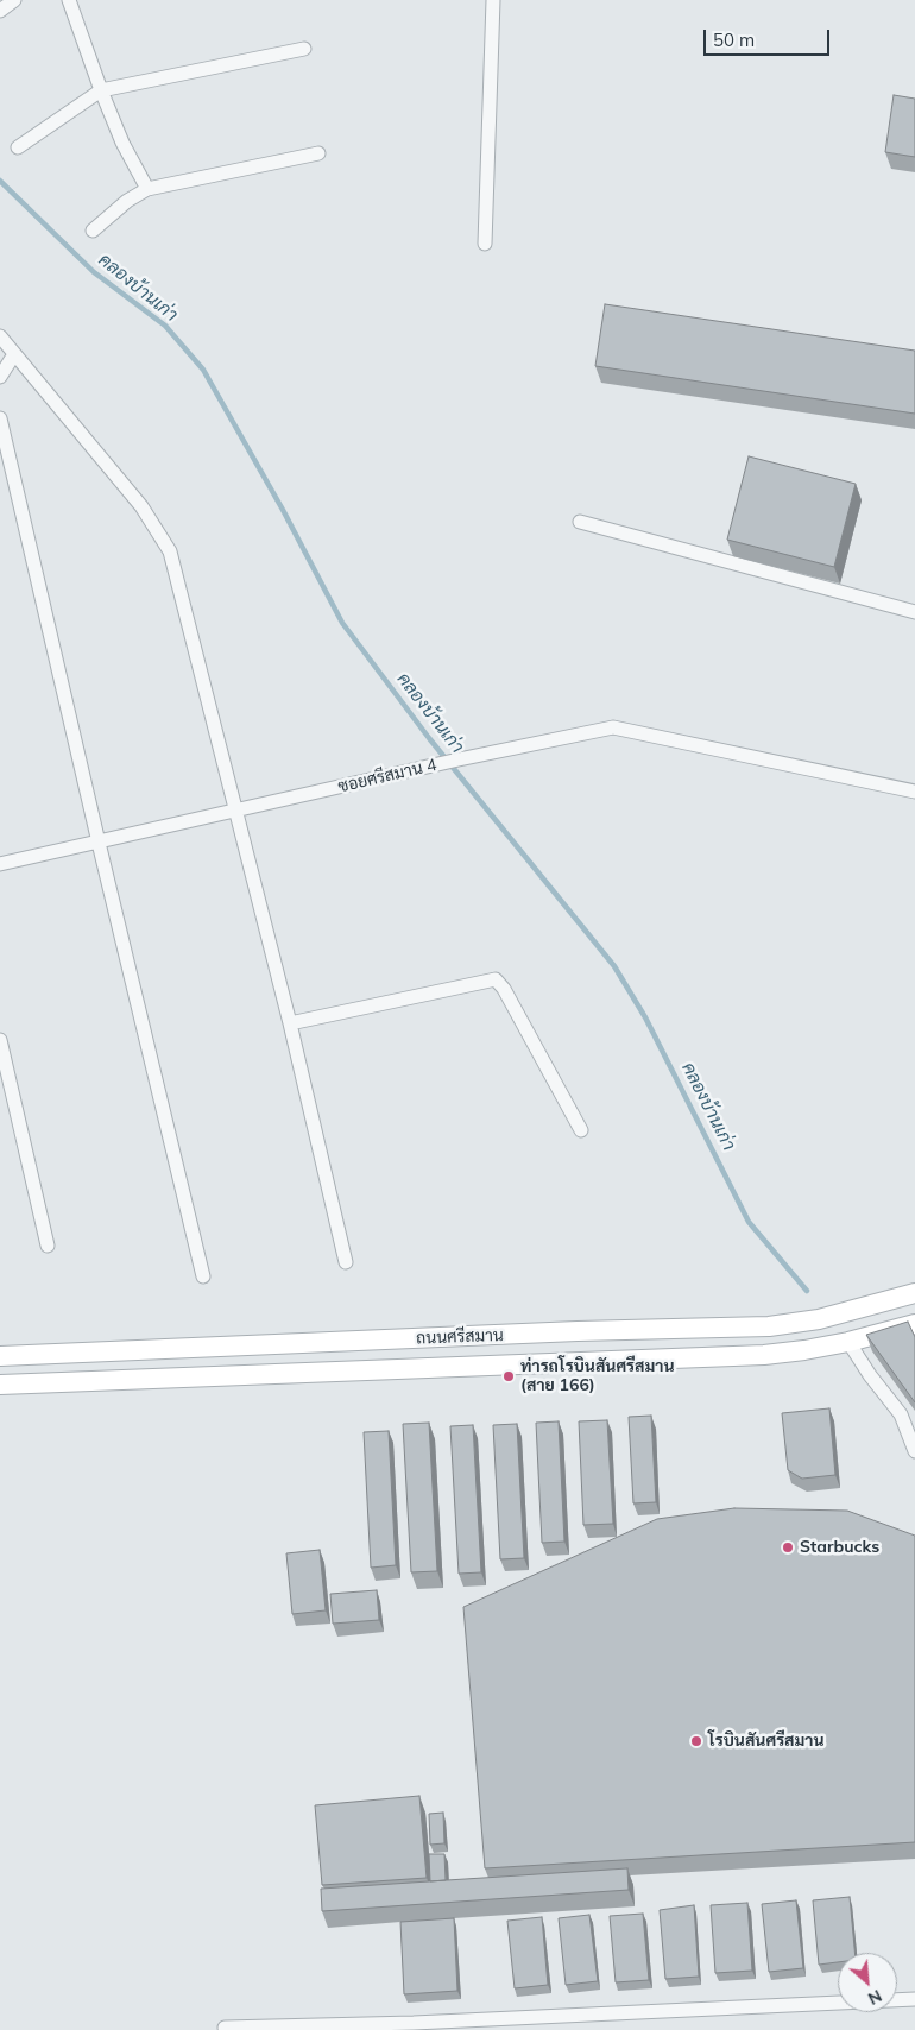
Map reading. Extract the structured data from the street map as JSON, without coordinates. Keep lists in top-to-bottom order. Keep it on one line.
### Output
{"streets":{"main road":["ถนนศรีสมาน"],"street":["ซอยศรีสมาน 4"]},"water":["คลองบ้านเก่า"],"places":["ท่ารถโรบินสันศรีสมาน (สาย 166)","Starbucks","โรบินสันศรีสมาน"],"scale_bar":"50 m","north":"bottom right"}
